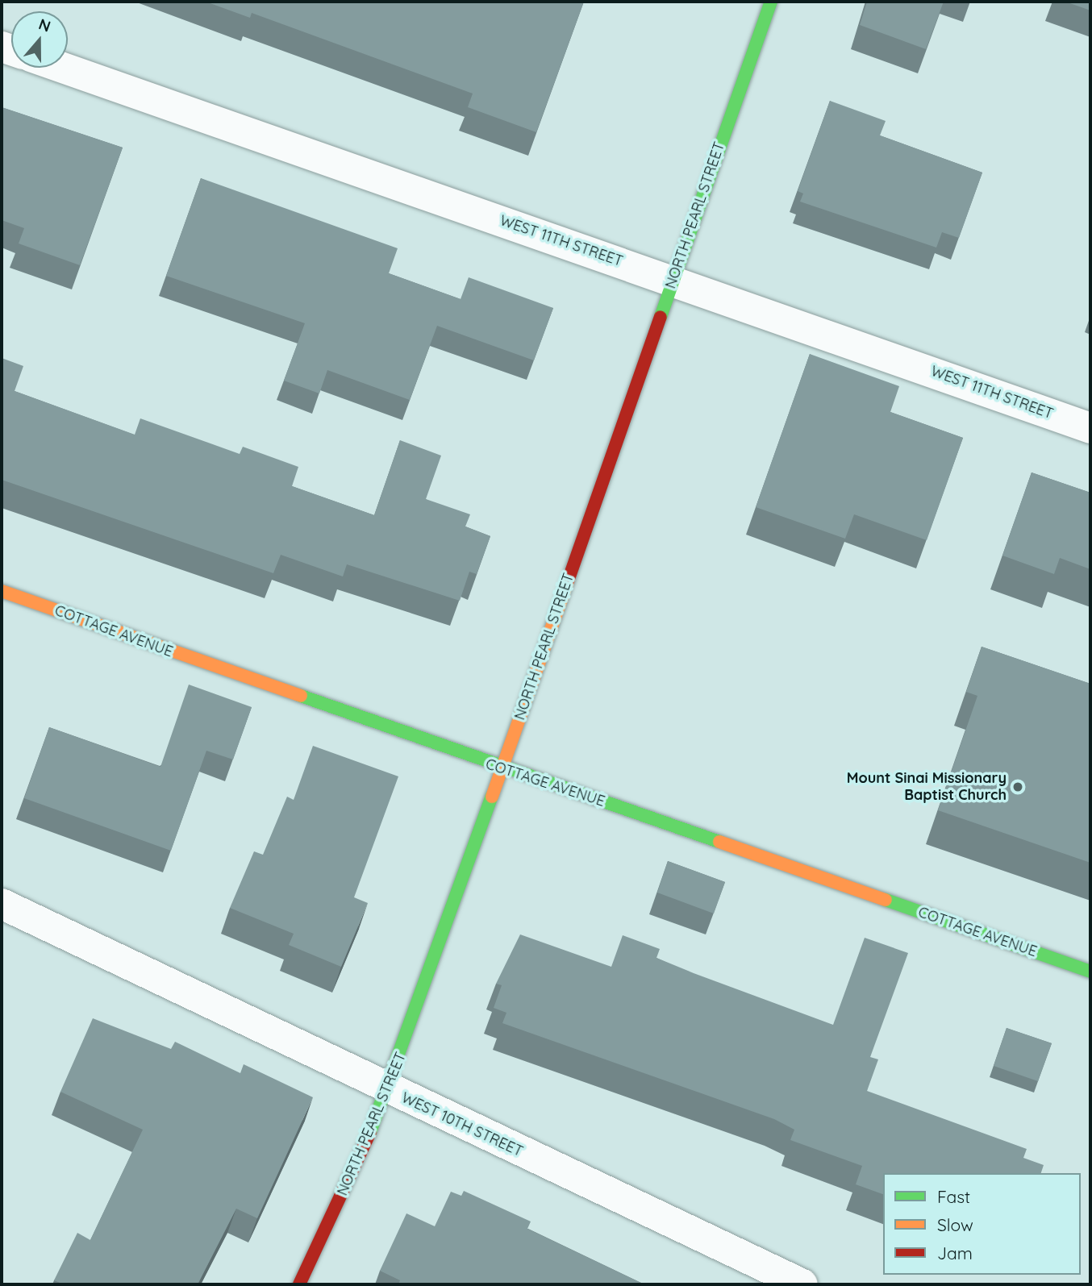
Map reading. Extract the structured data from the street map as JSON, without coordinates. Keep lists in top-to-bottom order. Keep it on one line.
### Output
{"streets":{"street":["NORTH PEARL STREET","WEST 11TH STREET","COTTAGE AVENUE","WEST 10TH STREET"]},"crossings":[["NORTH PEARL STREET","WEST 11TH STREET"],["NORTH PEARL STREET","COTTAGE AVENUE"],["NORTH PEARL STREET","WEST 10TH STREET"]],"places":["Mount Sinai Missionary Baptist Church"],"legend":["Fast","Slow","Jam"],"north":"top"}
